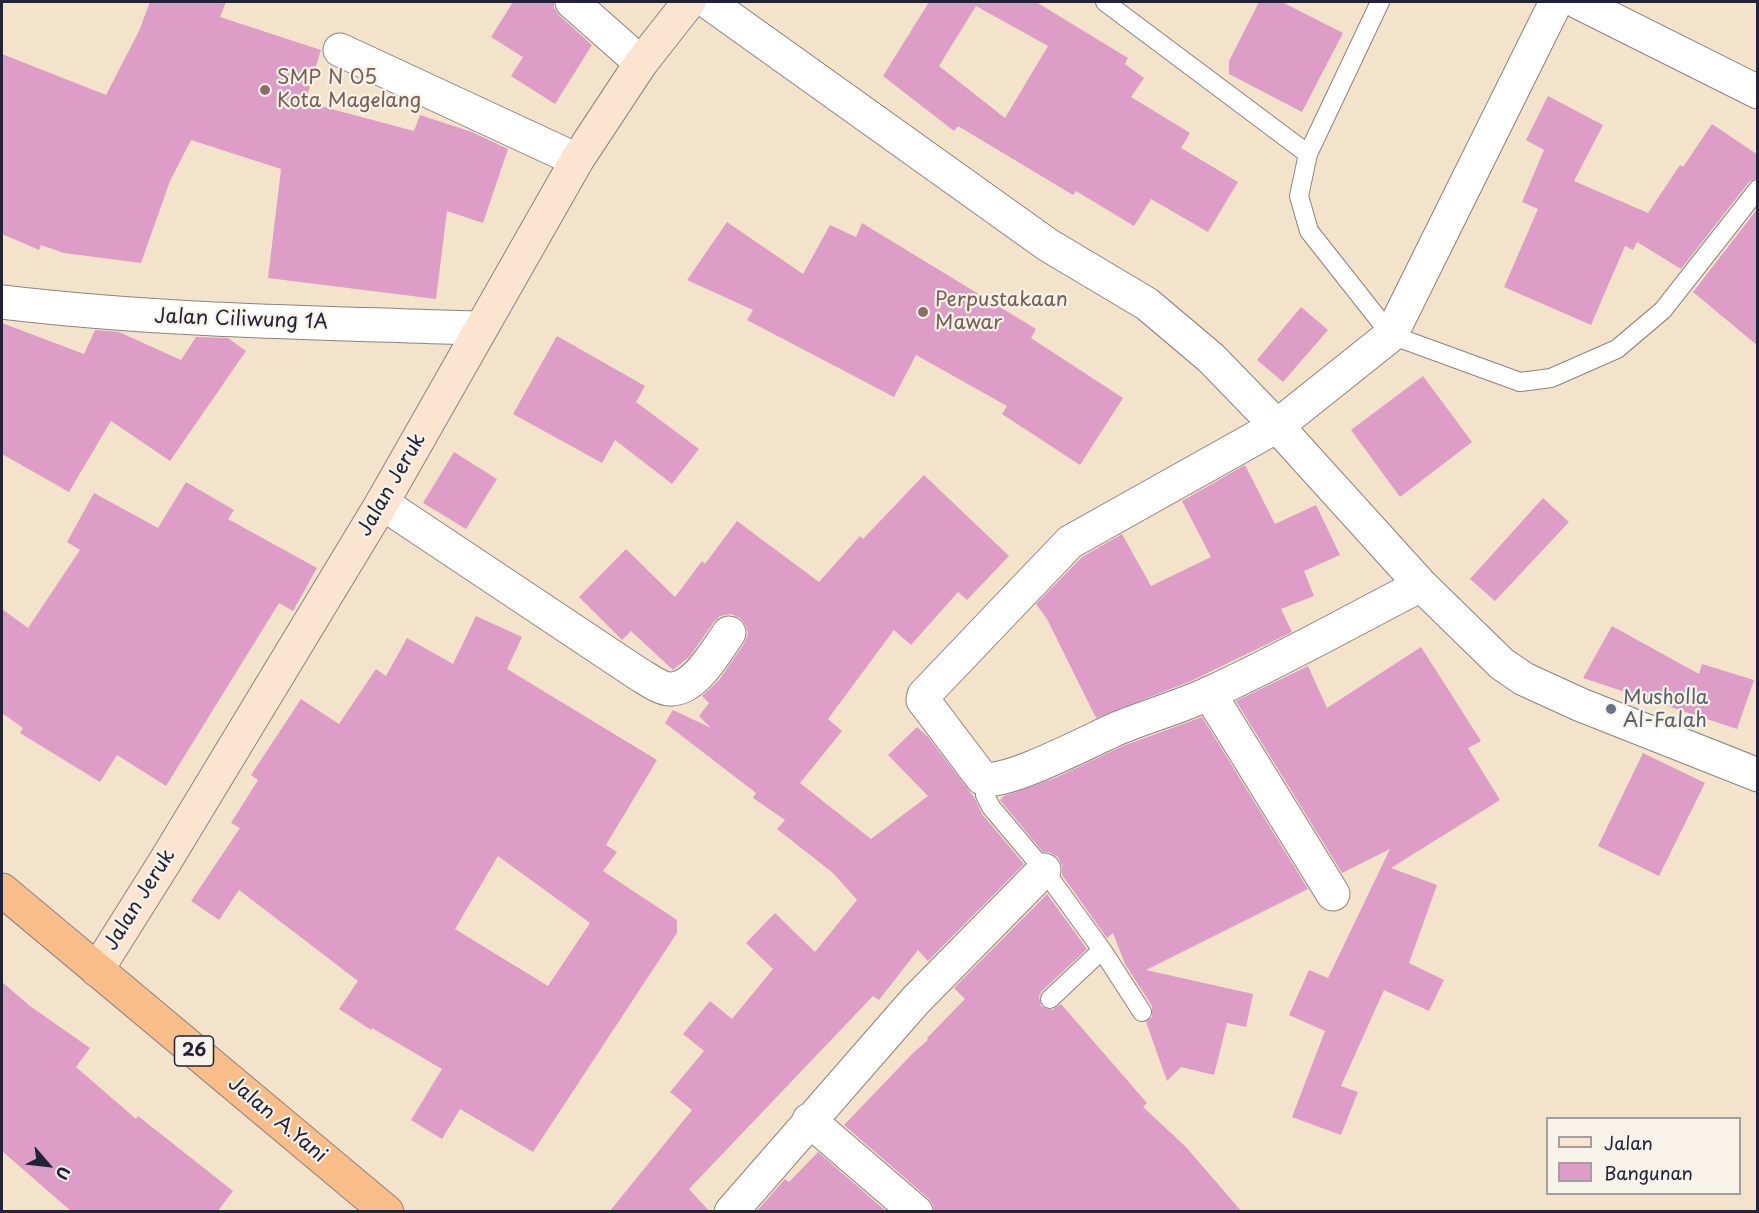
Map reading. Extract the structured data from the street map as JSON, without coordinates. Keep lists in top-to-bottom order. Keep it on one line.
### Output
{"streets":{"highway":["26","Jalan A.Yani"],"main road":["Jalan Jeruk"],"street":["Jalan Ciliwung 1A"]},"crossings":[["Jalan Ciliwung 1A","Jalan Jeruk"],["Jalan Jeruk","Jalan A.Yani"]],"places":["SMP N 05 Kota Magelang","Perpustakaan Mawar","Musholla Al-Falah"],"legend":["Jalan","Bangunan"],"north":"bottom right"}
